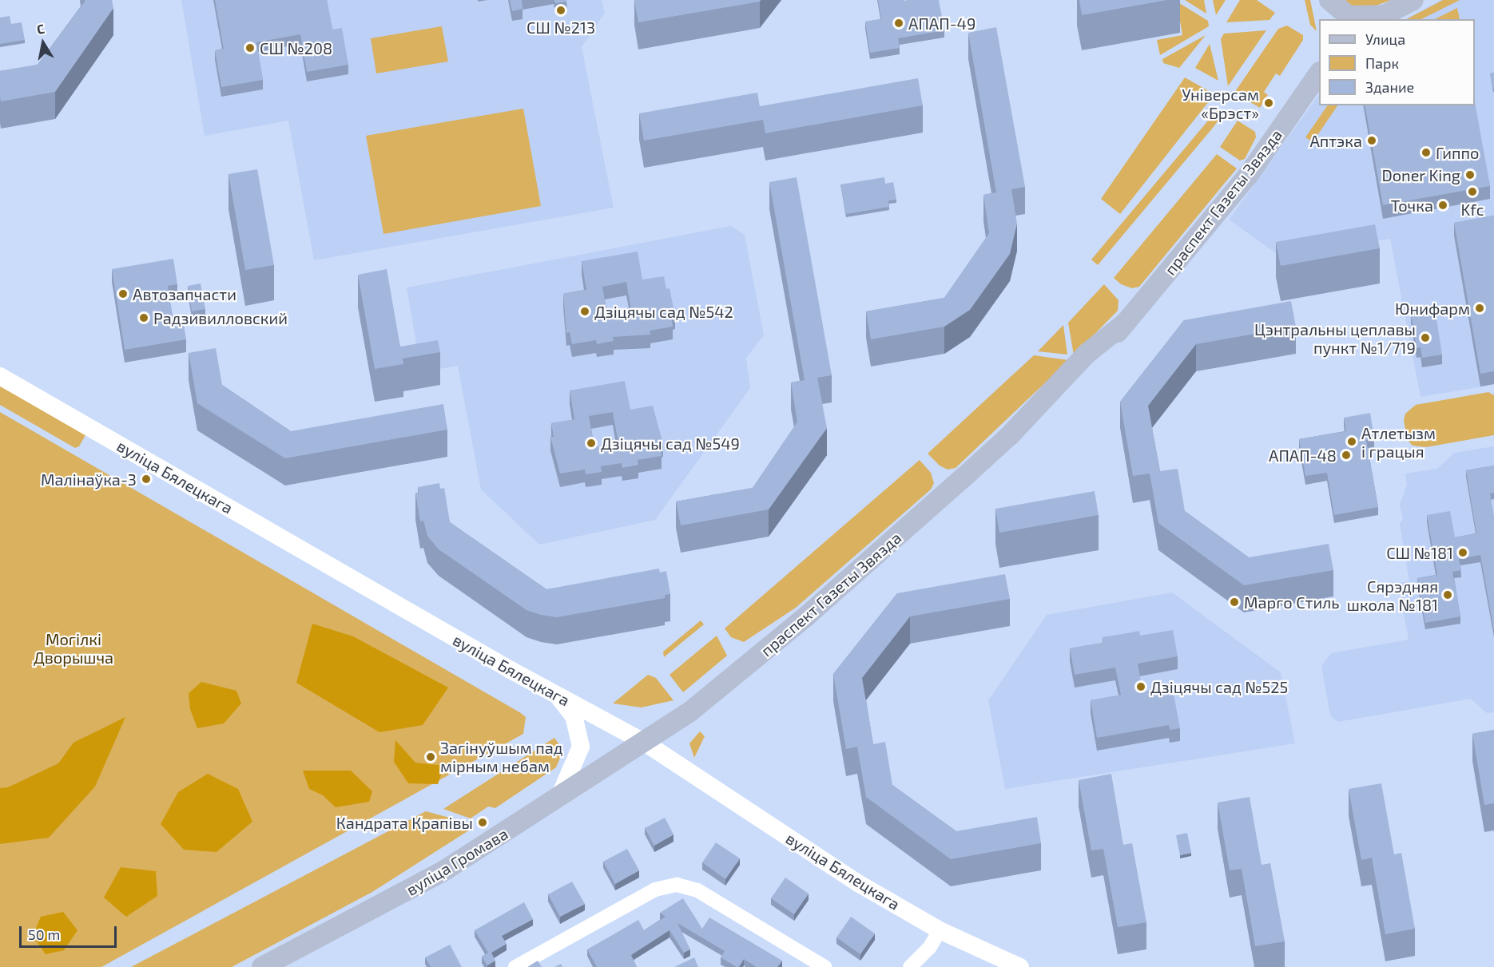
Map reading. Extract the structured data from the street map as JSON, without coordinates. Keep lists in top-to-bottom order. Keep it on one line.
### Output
{"streets":{"main road":["праспект Газеты Звязда","вуліца Громава"],"street":["вуліца Бялецкага"]},"crossings":[["праспект Газеты Звязда","вуліца Бялецкага"],["праспект Газеты Звязда","вуліца Громава"],["вуліца Бялецкага","вуліца Громава"]],"parks":["Могілкі Дворышча"],"places":["СШ №213","АПАП-49","СШ №208","Універсам «Брэст»","Аптэка","Гиппо","Doner King","Kfc","Точка","Автозапчасти","Юнифарм","Дзіцячы сад №542","Радзивилловский","Цэнтральны цеплавы пункт №1/719","Атлетызм і грацыя","Дзіцячы сад №549","АПАП-48","Малінаўка-3","СШ №181","Сярэдняя школа №181","Марго Стиль","Дзіцячы сад №525","Загінуўшым пад мірным небам","Кандрата Крапівы"],"legend":["Улица","Парк","Здание"],"scale_bar":"50 m","north":"top"}
